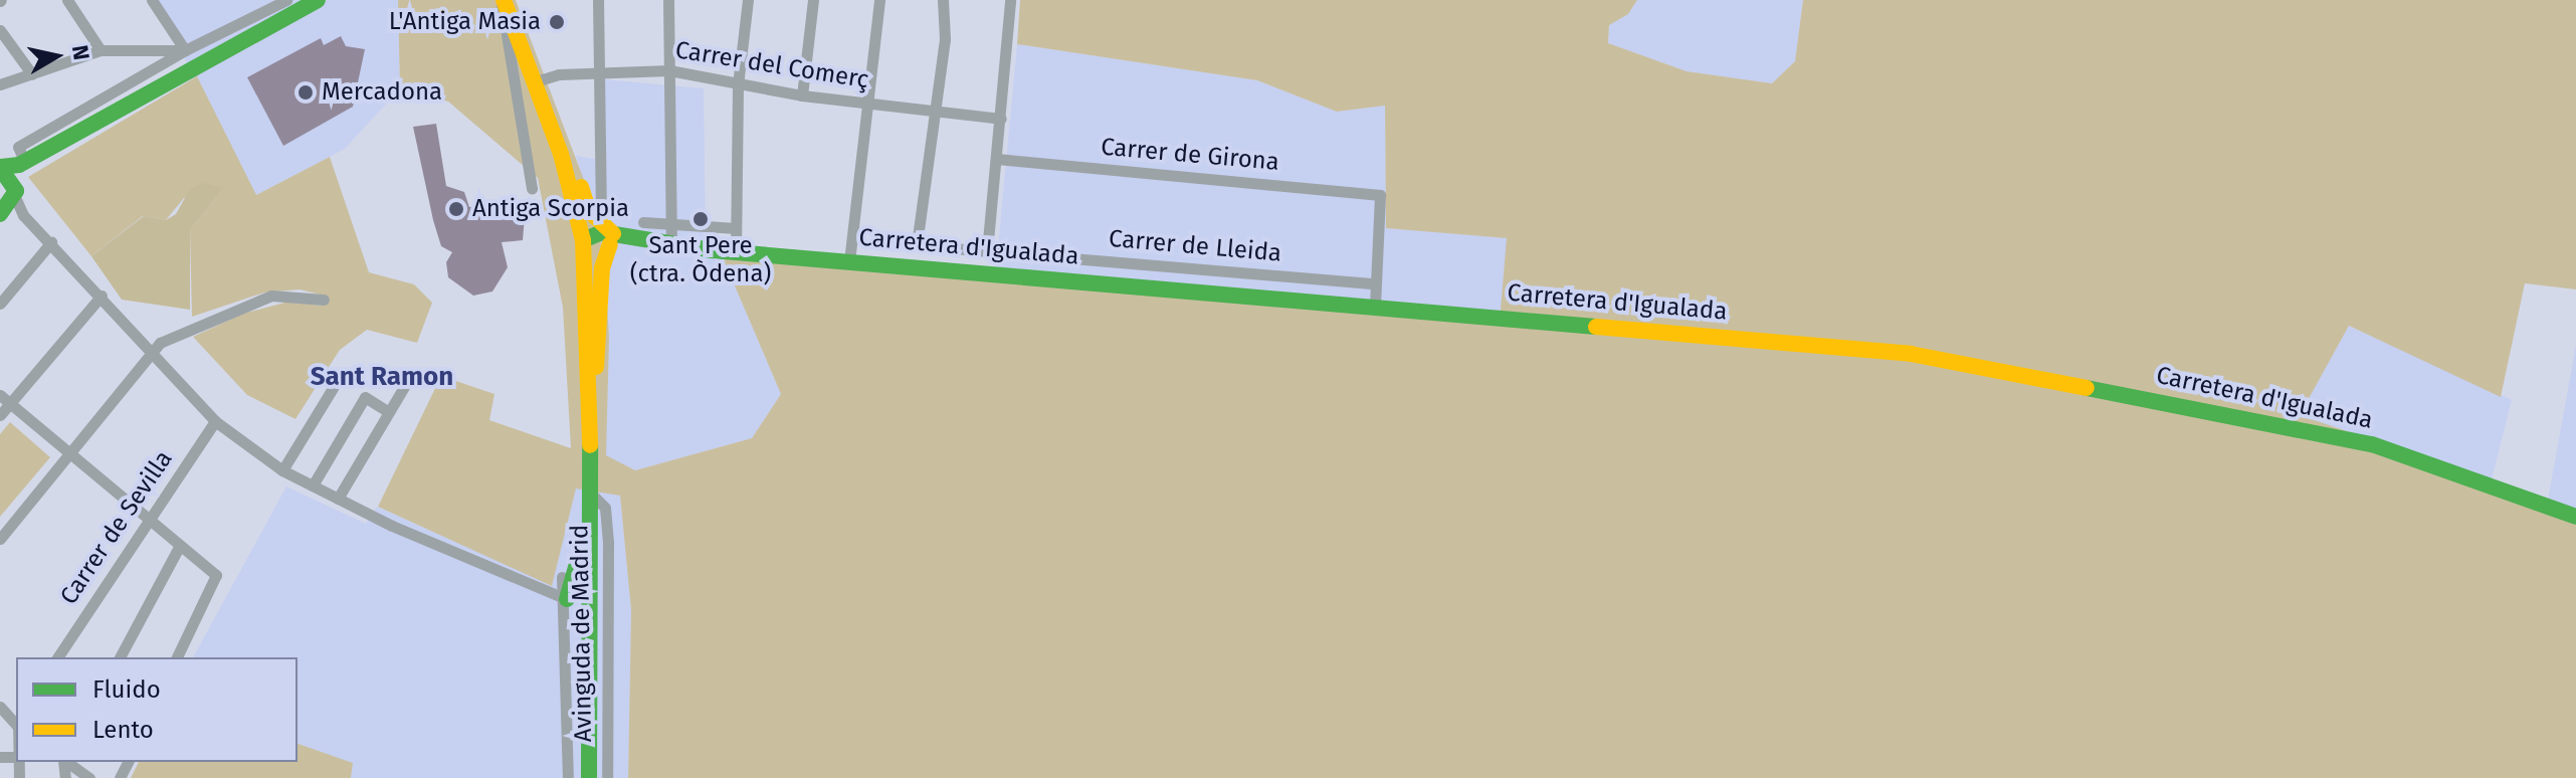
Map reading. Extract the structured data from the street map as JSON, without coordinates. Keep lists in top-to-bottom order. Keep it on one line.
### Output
{"streets":{"street":["Carrer del Comerç","Carrer de Girona","Carrer de Lleida","Carretera d'Igualada","Carrer de Sevilla","Avinguda de Madrid"]},"crossings":[["Carrer del Comerç","Carrer de Lleida"],["Carrer de Girona","Carrer de Lleida"],["Carretera d'Igualada","Avinguda de Madrid"]],"districts":["Sant Ramon"],"places":["L'Antiga Masia","Mercadona","Antiga Scorpia","Sant Pere (ctra. Òdena)"],"legend":["Fluido","Lento"],"north":"right"}
